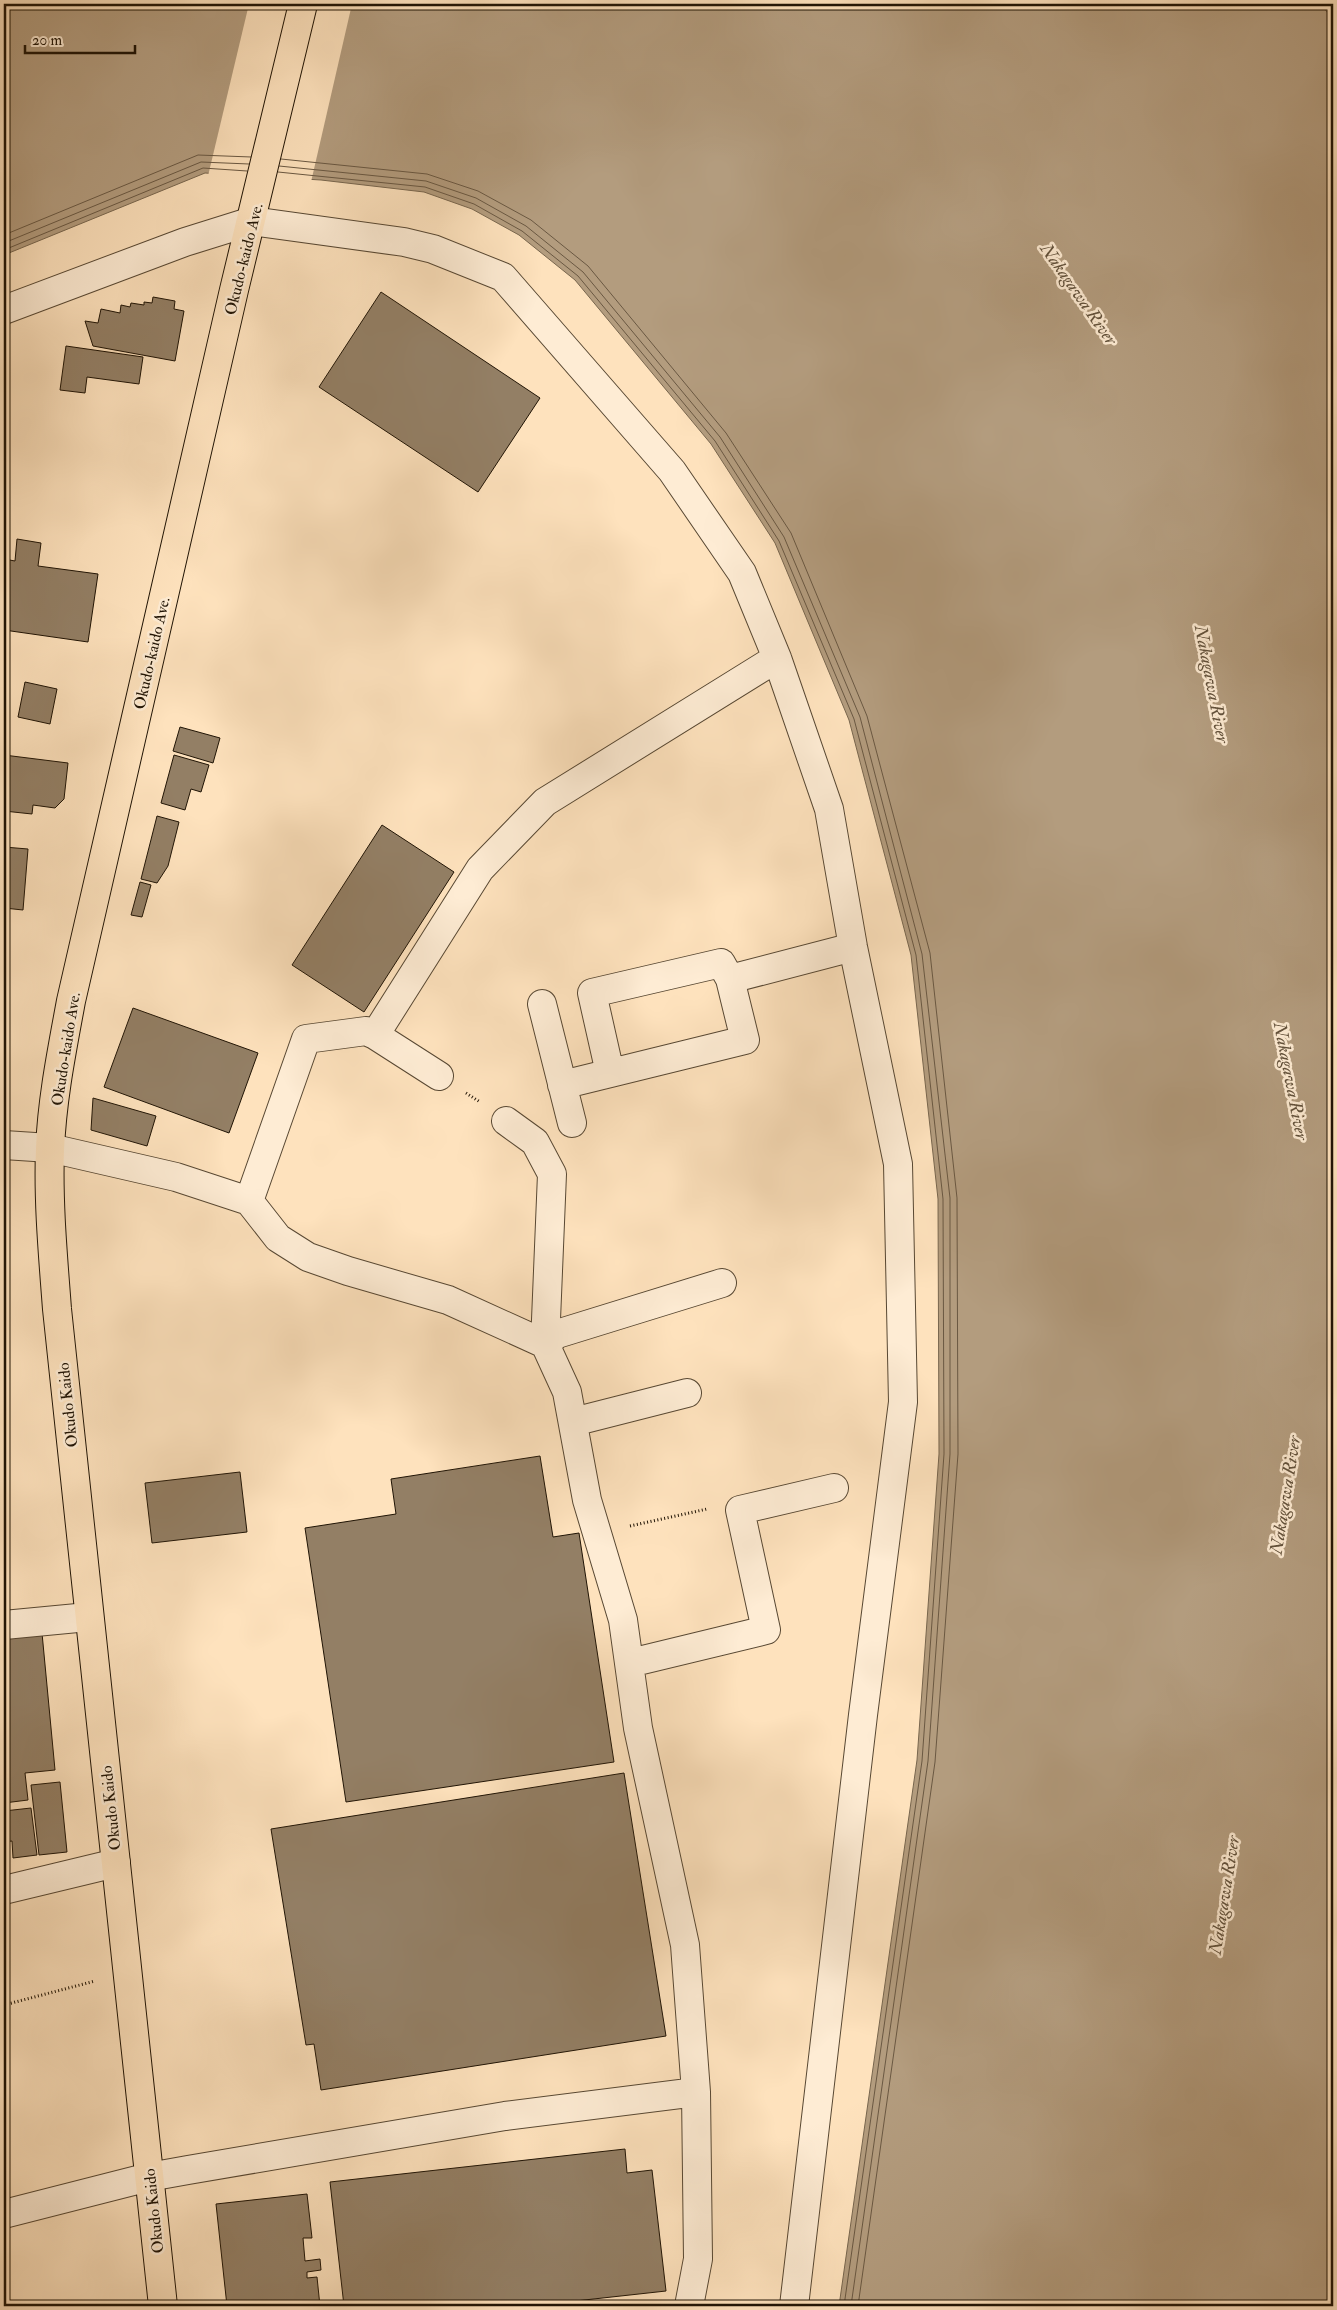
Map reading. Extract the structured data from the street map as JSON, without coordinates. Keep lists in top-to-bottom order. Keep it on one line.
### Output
{"streets":{"main road":["Okudo-kaido Ave.","Okudo Kaido"]},"crossings":[["Okudo-kaido Ave.","Okudo Kaido"]],"water":["Nakagawa River"],"scale_bar":"20 m"}
